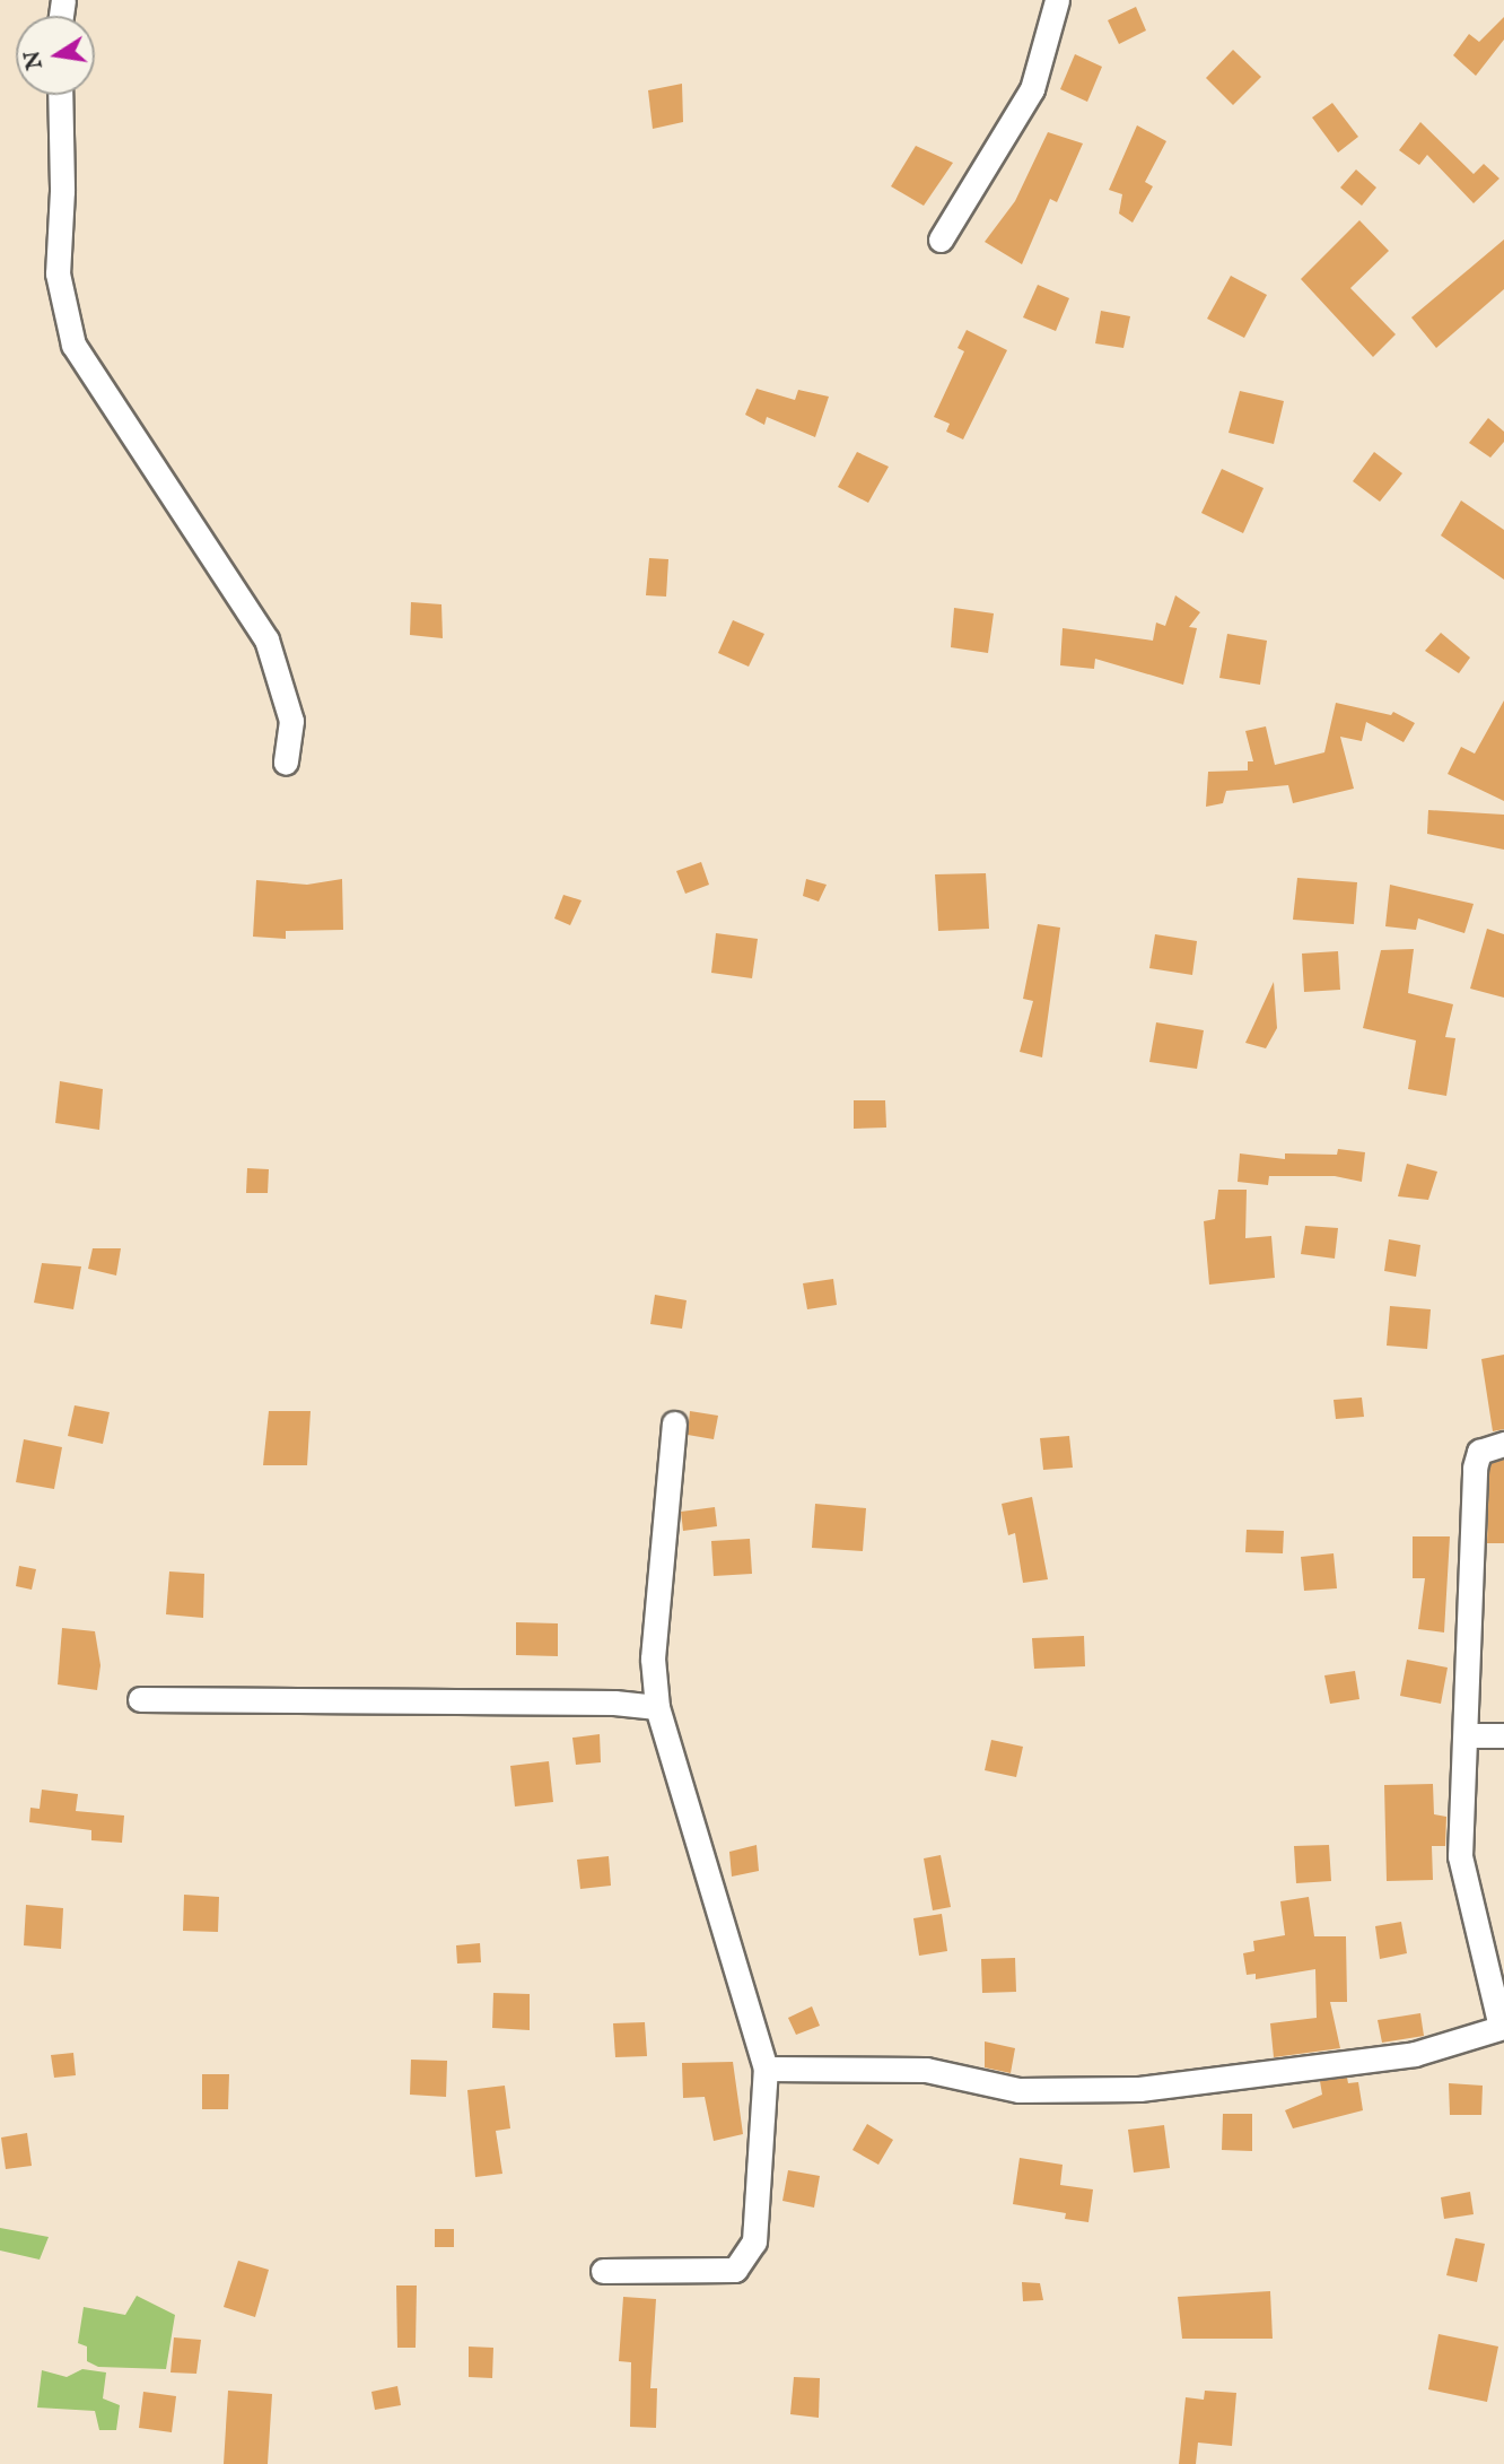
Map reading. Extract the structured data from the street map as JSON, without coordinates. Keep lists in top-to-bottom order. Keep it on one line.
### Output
{"north":"left"}
